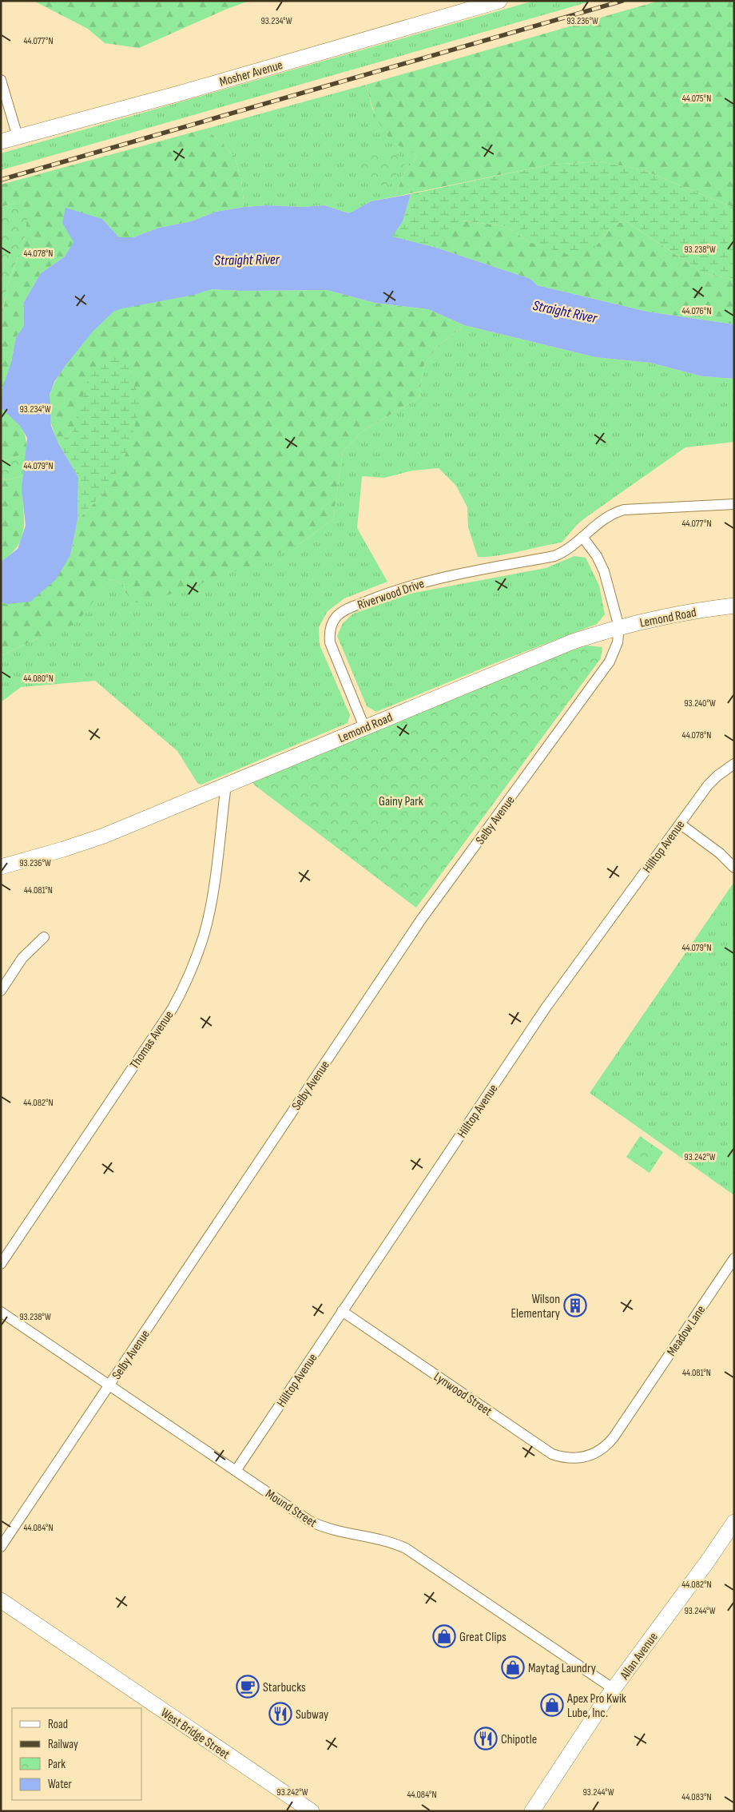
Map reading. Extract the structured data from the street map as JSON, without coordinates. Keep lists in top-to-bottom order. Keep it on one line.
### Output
{"streets":{"street":["Mosher Avenue","Riverwood Drive","Lemond Road","Selby Avenue","Hilltop Avenue","Thomas Avenue","Meadow Lane","Lynwood Street","Mound Street","Allan Avenue","West Bridge Street"]},"crossings":[["Riverwood Drive","Lemond Road"],["Lemond Road","Selby Avenue"],["Lemond Road","Thomas Avenue"],["Selby Avenue","Mound Street"],["Hilltop Avenue","Lynwood Street"],["Hilltop Avenue","Mound Street"],["Meadow Lane","Lynwood Street"],["Mound Street","Allan Avenue"]],"water":["Straight River"],"parks":["Gainy Park"],"places":{"building":["Wilson Elementary"],"shop":["Great Clips","Maytag Laundry","Apex Pro Kwik Lube, Inc."],"cafe":["Starbucks"],"restaurant":["Subway","Chipotle"]},"legend":["Road","Railway","Park","Water"],"coordinates":["93.234°W","93.236°W","44.077°N","44.075°N","93.238°W","44.078°N","44.076°N","44.079°N","44.080°N","93.240°W","44.081°N","44.082°N","93.242°W","44.084°N","93.244°W","44.083°N"]}
